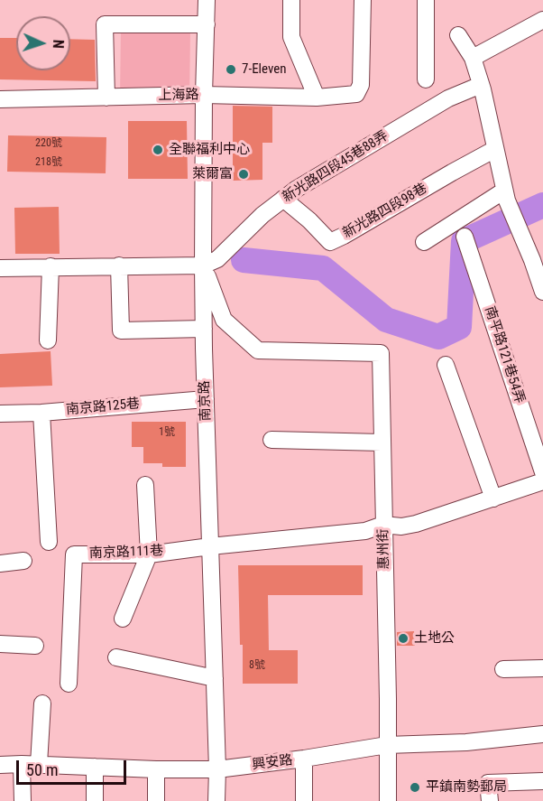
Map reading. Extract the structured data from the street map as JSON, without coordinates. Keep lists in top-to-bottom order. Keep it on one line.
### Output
{"streets":{"street":["上海路","新光路四段45巷88弄","新光路四段98巷","南平路121巷54弄","南京路","南京路125巷","惠州街","南京路111巷","興安路"]},"crossings":[["上海路","南京路"],["新光路四段45巷88弄","新光路四段98巷"],["新光路四段45巷88弄","南京路"],["新光路四段45巷88弄","惠州街"],["南京路","南京路125巷"],["南京路","惠州街"],["南京路","南京路111巷"],["南京路","興安路"],["惠州街","南京路111巷"],["惠州街","興安路"]],"places":["7-Eleven","全聯福利中心","萊爾富","土地公","平鎮南勢郵局"],"house_numbers":["220號","218號","1號","8號"],"scale_bar":"50 m","north":"right"}
